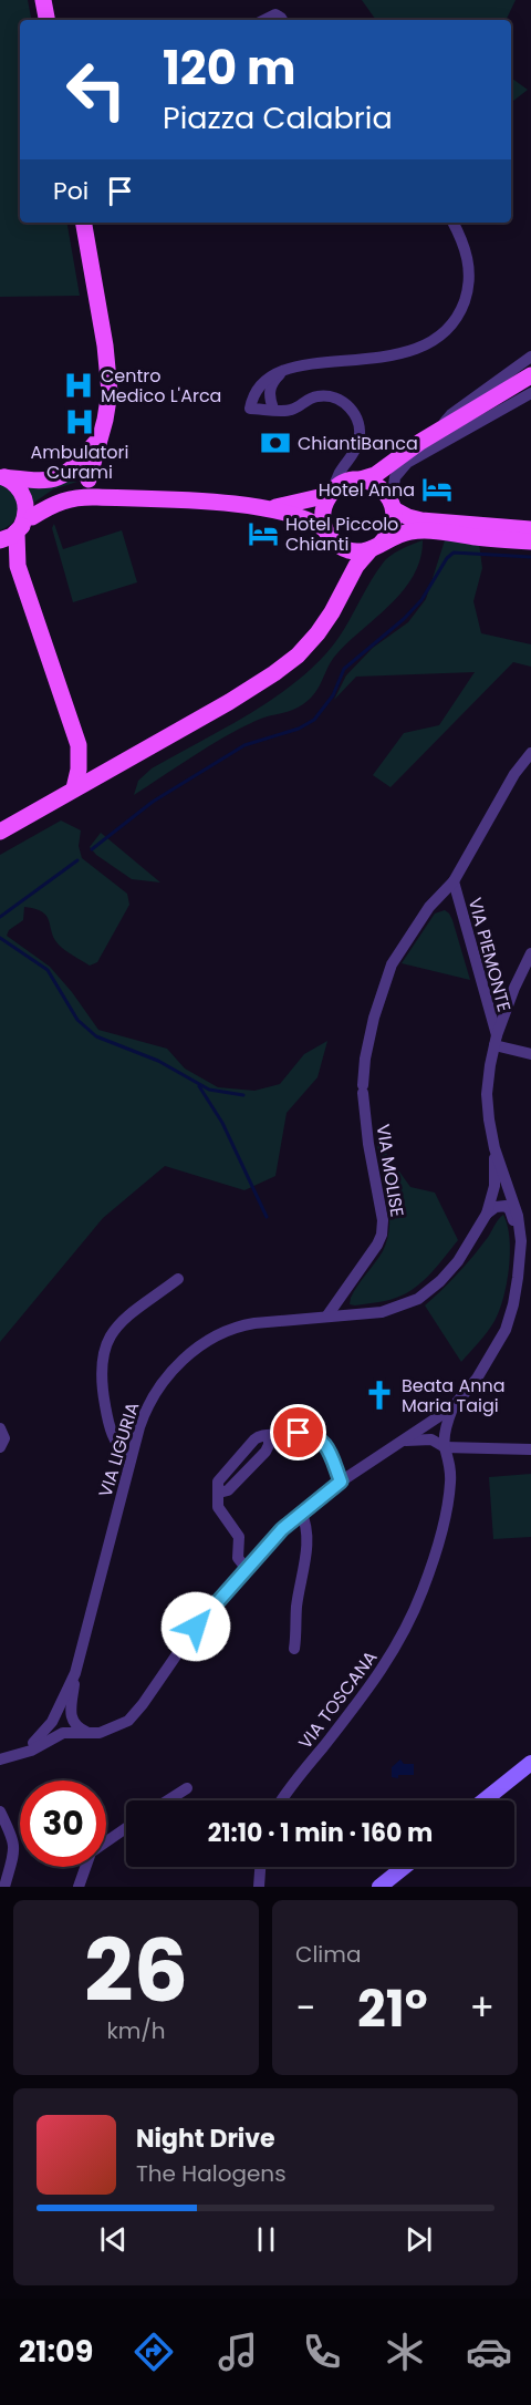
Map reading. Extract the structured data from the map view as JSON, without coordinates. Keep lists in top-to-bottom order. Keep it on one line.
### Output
{"streets":{"street":["VIA PIEMONTE","VIA MOLISE","VIA LIGURIA","VIA TOSCANA"]},"crossings":[["VIA PIEMONTE","VIA MOLISE"],["VIA MOLISE","VIA LIGURIA"]],"places":{"hospital":["Centro Medico L'Arca","Ambulatori Curami"],"bank":["ChiantiBanca"],"hotel":["Hotel Anna","Hotel Piccolo Chianti"],"church":["Beata Anna Maria Taigi"]},"page":{"turn":["120 m","Piazza Calabria"],"then":"Poi","limit":"30","trip":"21:10 · 1 min · 160 m","tile":[["26","km/h"],"Clima"],"heat":["−","21°","+"],"song":["Night Drive","The Halogens"],"tabs":"21:09"}}
